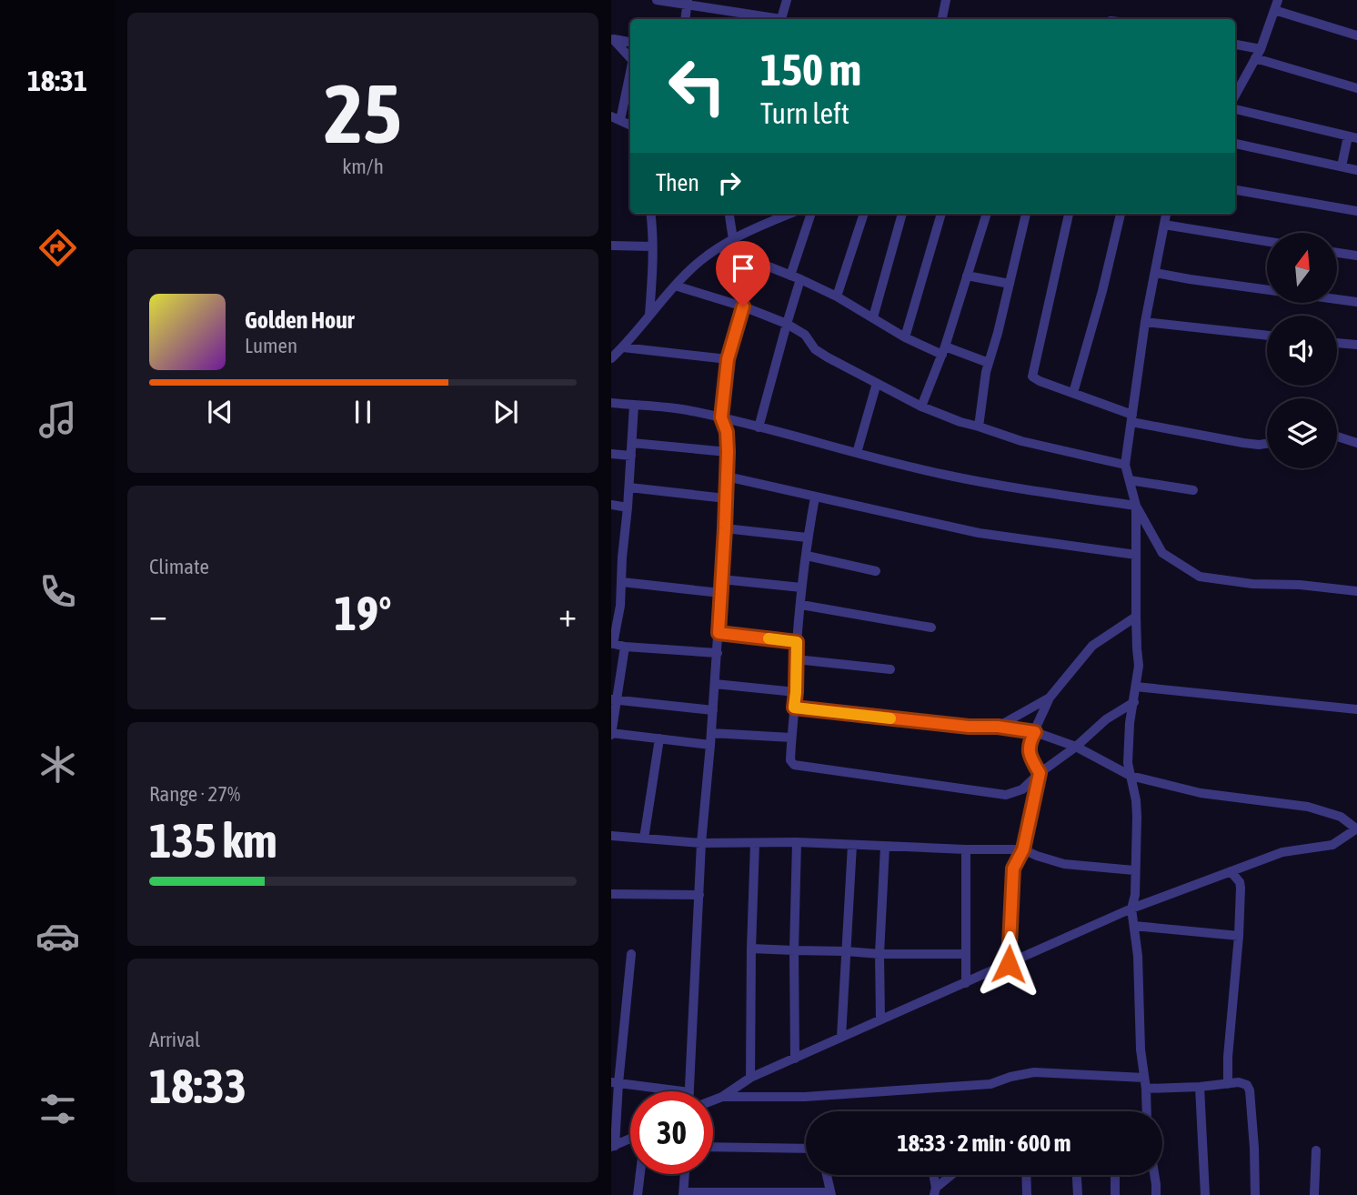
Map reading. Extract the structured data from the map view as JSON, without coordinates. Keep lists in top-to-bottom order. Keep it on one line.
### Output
{"north":"top","page":{"tabs":"18:31","tile":[["25","km/h"],"Climate",["Range · 27%","135 km"],["Arrival","18:33"]],"turn":["150 m","Turn left"],"then":"Then","song":["Golden Hour","Lumen"],"heat":["−","19°","+"],"limit":"30","trip":"18:33 · 2 min · 600 m"}}
